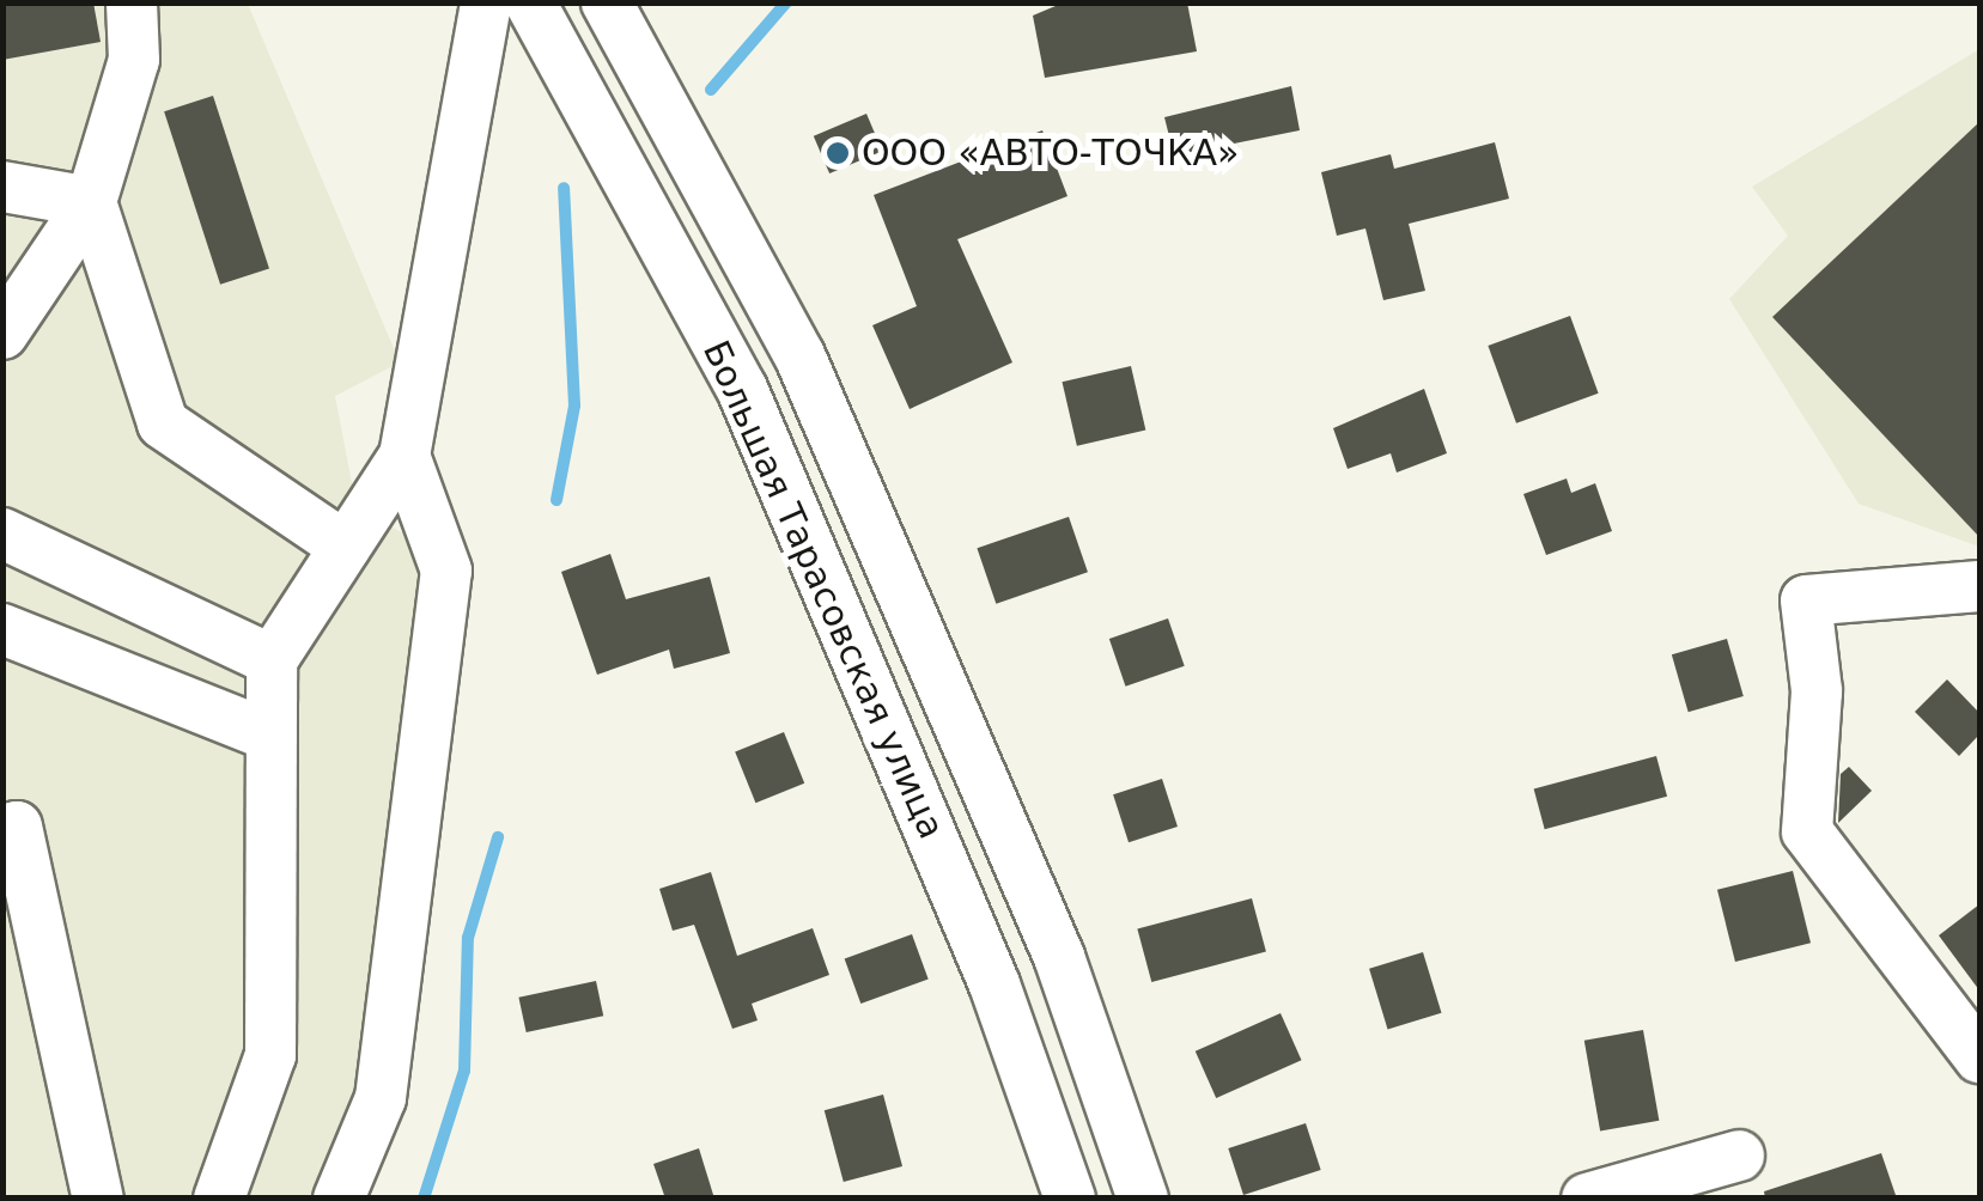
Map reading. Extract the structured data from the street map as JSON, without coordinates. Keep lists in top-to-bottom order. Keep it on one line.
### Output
{"streets":{"street":["Большая Тарасовская улица"]},"places":["ООО «АВТО-ТОЧКА»"]}
